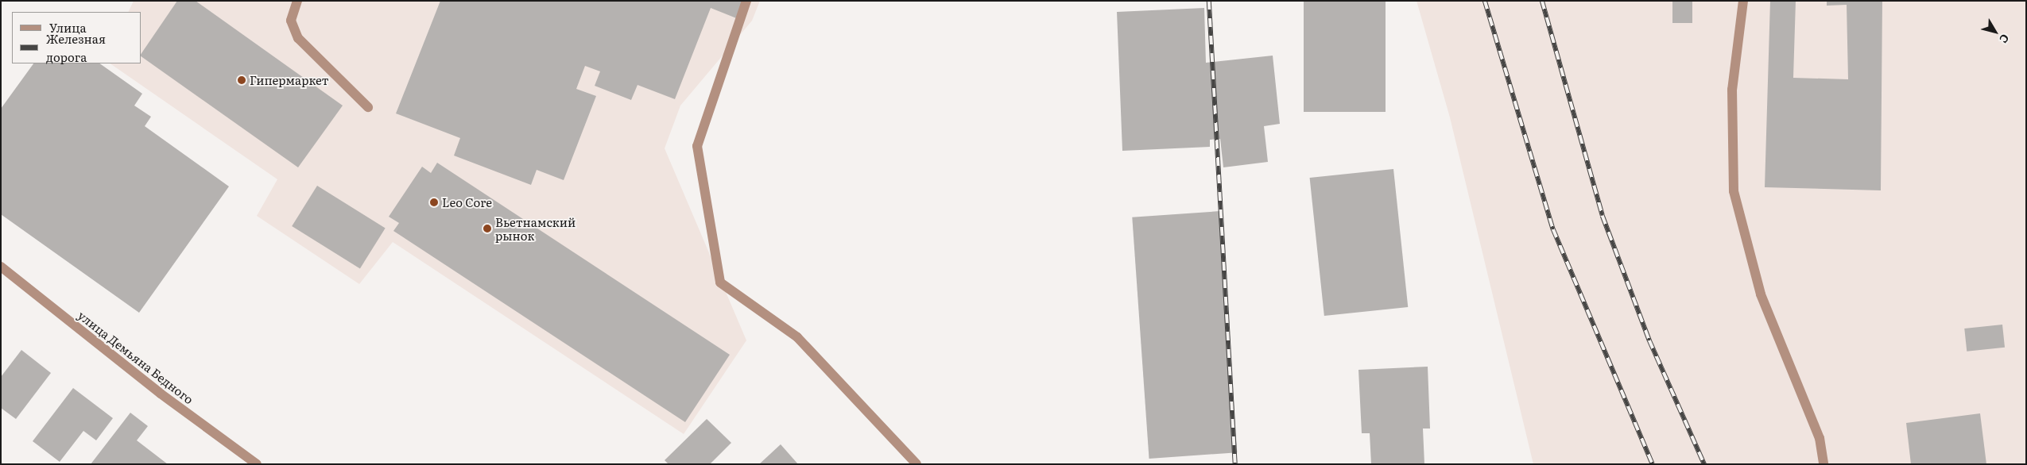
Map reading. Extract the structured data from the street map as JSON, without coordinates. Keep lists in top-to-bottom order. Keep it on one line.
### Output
{"streets":{"street":["улица Демьяна Бедного"]},"places":["Гипермаркет","Leo Core","Вьетнамский рынок"],"legend":["Улица","Железная дорога"],"north":"bottom right"}
